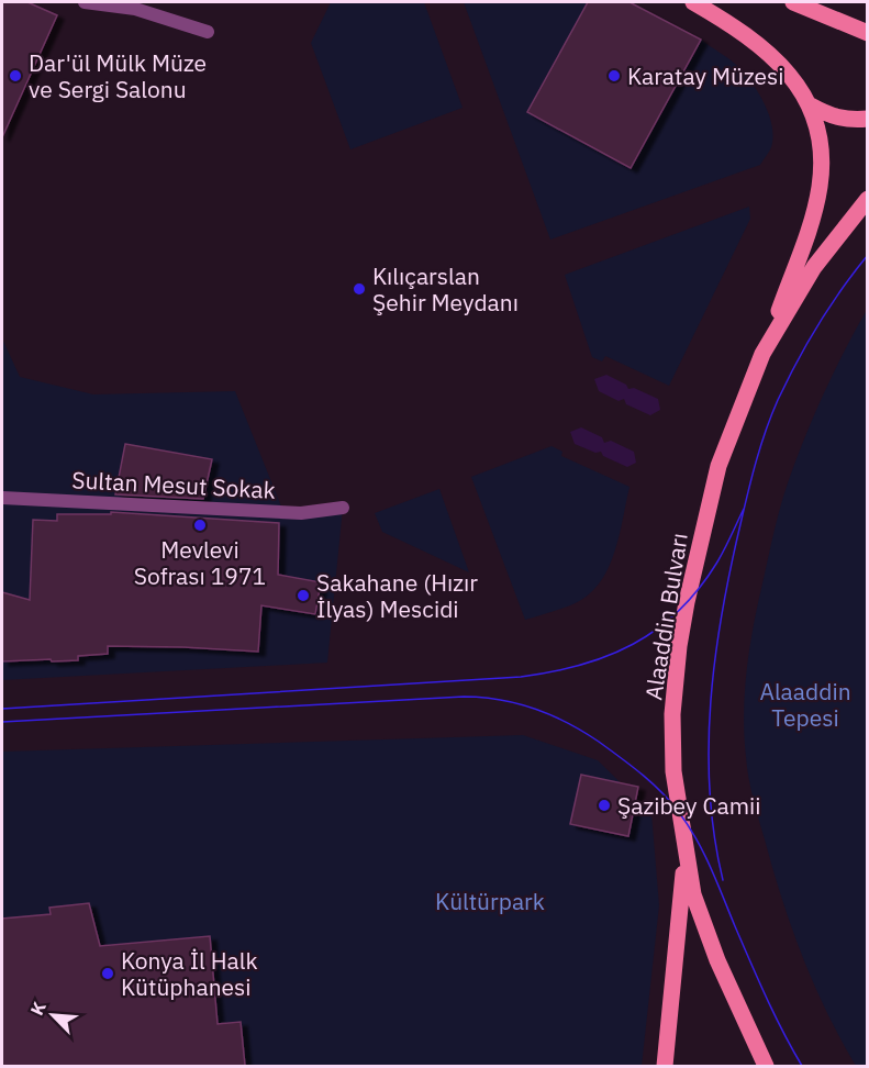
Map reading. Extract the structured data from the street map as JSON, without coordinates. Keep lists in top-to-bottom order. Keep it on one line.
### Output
{"streets":{"main road":["Alaaddin Bulvarı"],"street":["Sultan Mesut Sokak"]},"parks":["Alaaddin Tepesi","Kültürpark"],"places":["Dar'ül Mülk Müze ve Sergi Salonu","Karatay Müzesi","Kılıçarslan Şehir Meydanı","Mevlevi Sofrası 1971","Sakahane (Hızır İlyas) Mescidi","Şazibey Camii","Konya İl Halk Kütüphanesi"],"north":"top left"}
